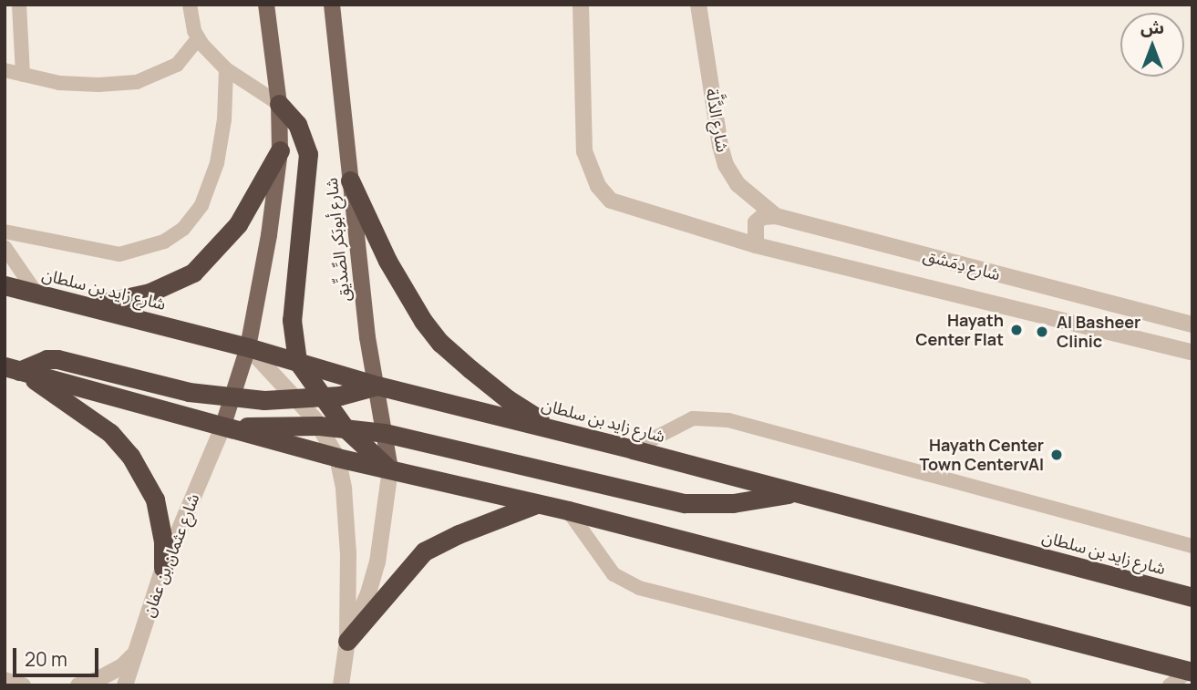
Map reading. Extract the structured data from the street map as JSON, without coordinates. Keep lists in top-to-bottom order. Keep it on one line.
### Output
{"streets":{"highway":["شارع زايد بن سلطان"],"main road":["شارع أبوبَكر الصِّدِّيق"],"street":["شارع الدَّلَّة","شارع دِمَشق","شارع عثمان بن عفان"]},"crossings":[["شارع الدَّلَّة","شارع دِمَشق"],["شارع أبوبَكر الصِّدِّيق","شارع زايد بن سلطان"]],"places":["Hayath Center Flat","Al Basheer Clinic","Hayath Center Town CentervAl"],"scale_bar":"20 m","north":"top"}
